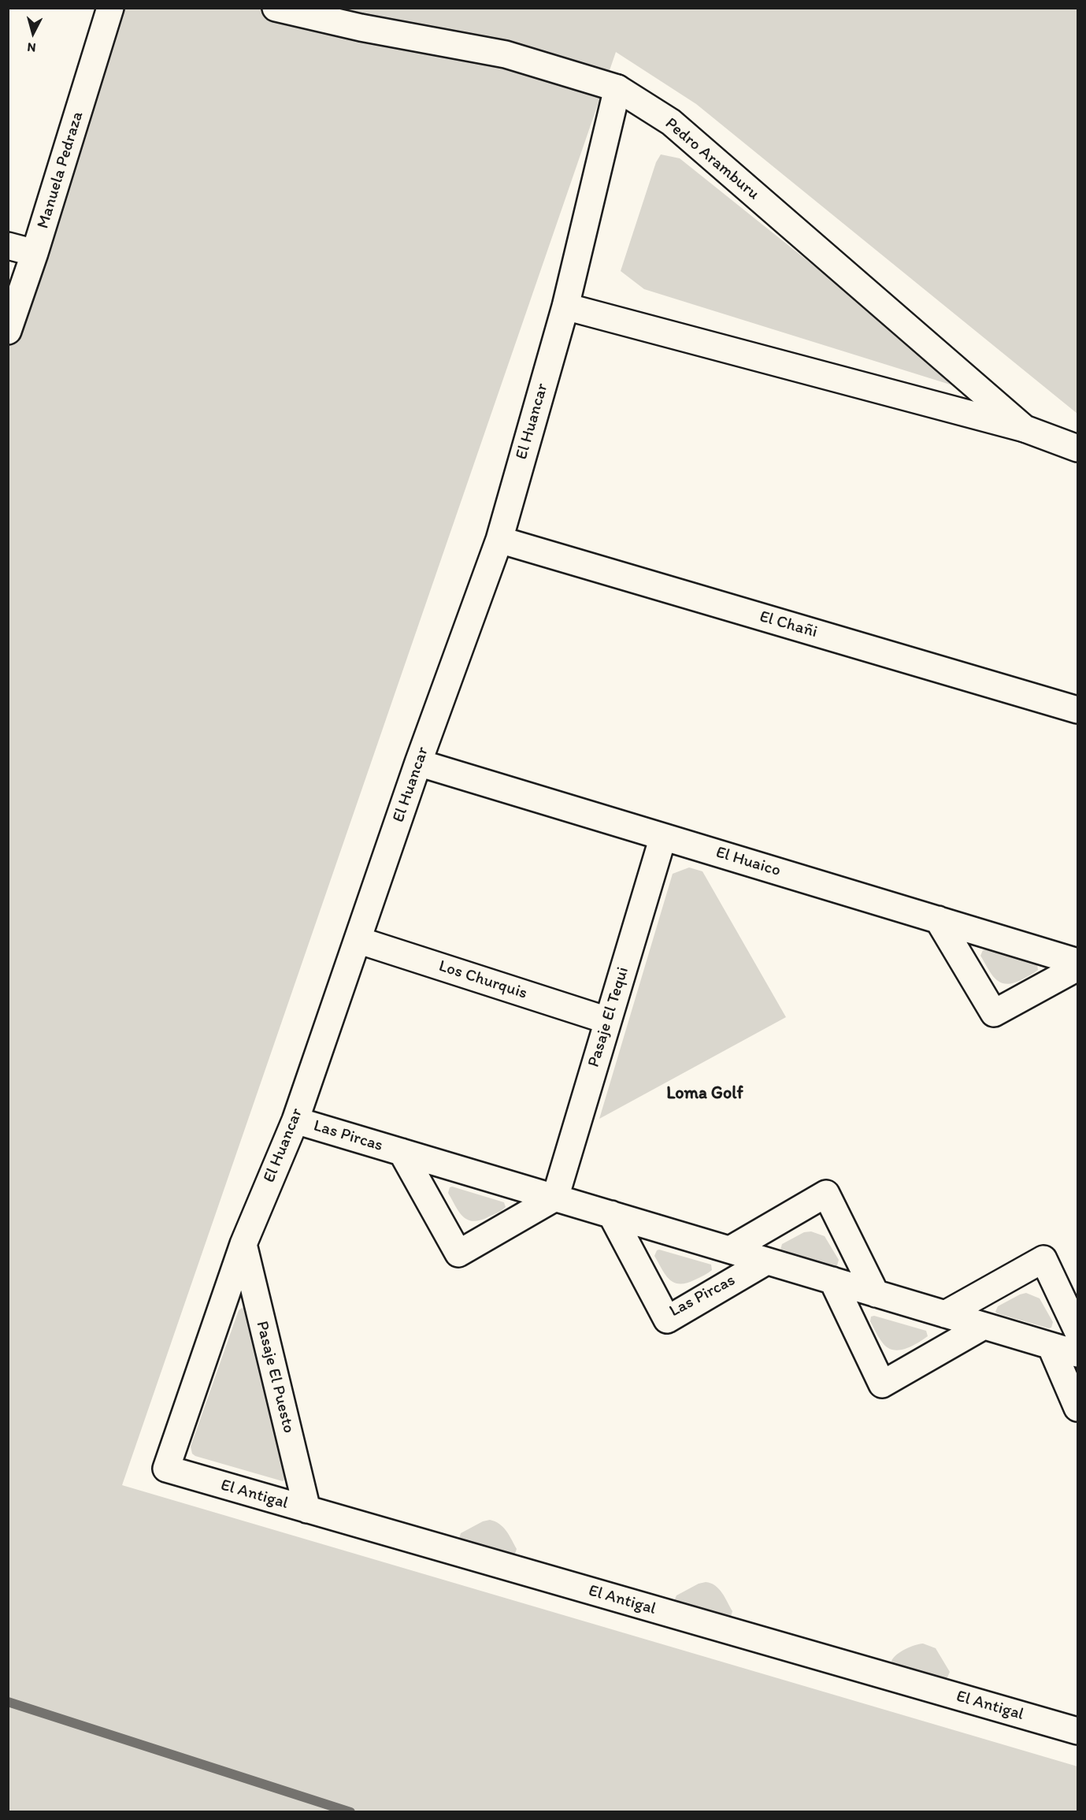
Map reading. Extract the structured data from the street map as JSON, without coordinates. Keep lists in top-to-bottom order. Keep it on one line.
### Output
{"streets":{"street":["Pedro Aramburu","Manuela Pedraza","El Huancar","El Chañi","El Huaico","Los Churquis","Pasaje El Tequi","Las Pircas","Pasaje El Puesto","El Antigal"]},"crossings":[["Pedro Aramburu","El Huancar"],["El Huancar","El Chañi"],["El Huancar","El Huaico"],["El Huancar","Los Churquis"],["El Huancar","Las Pircas"],["El Huancar","Pasaje El Puesto"],["El Huancar","El Antigal"],["El Huaico","Pasaje El Tequi"],["Los Churquis","Pasaje El Tequi"],["Pasaje El Tequi","Las Pircas"],["Pasaje El Puesto","El Antigal"]],"districts":["Loma Golf"],"north":"bottom"}
